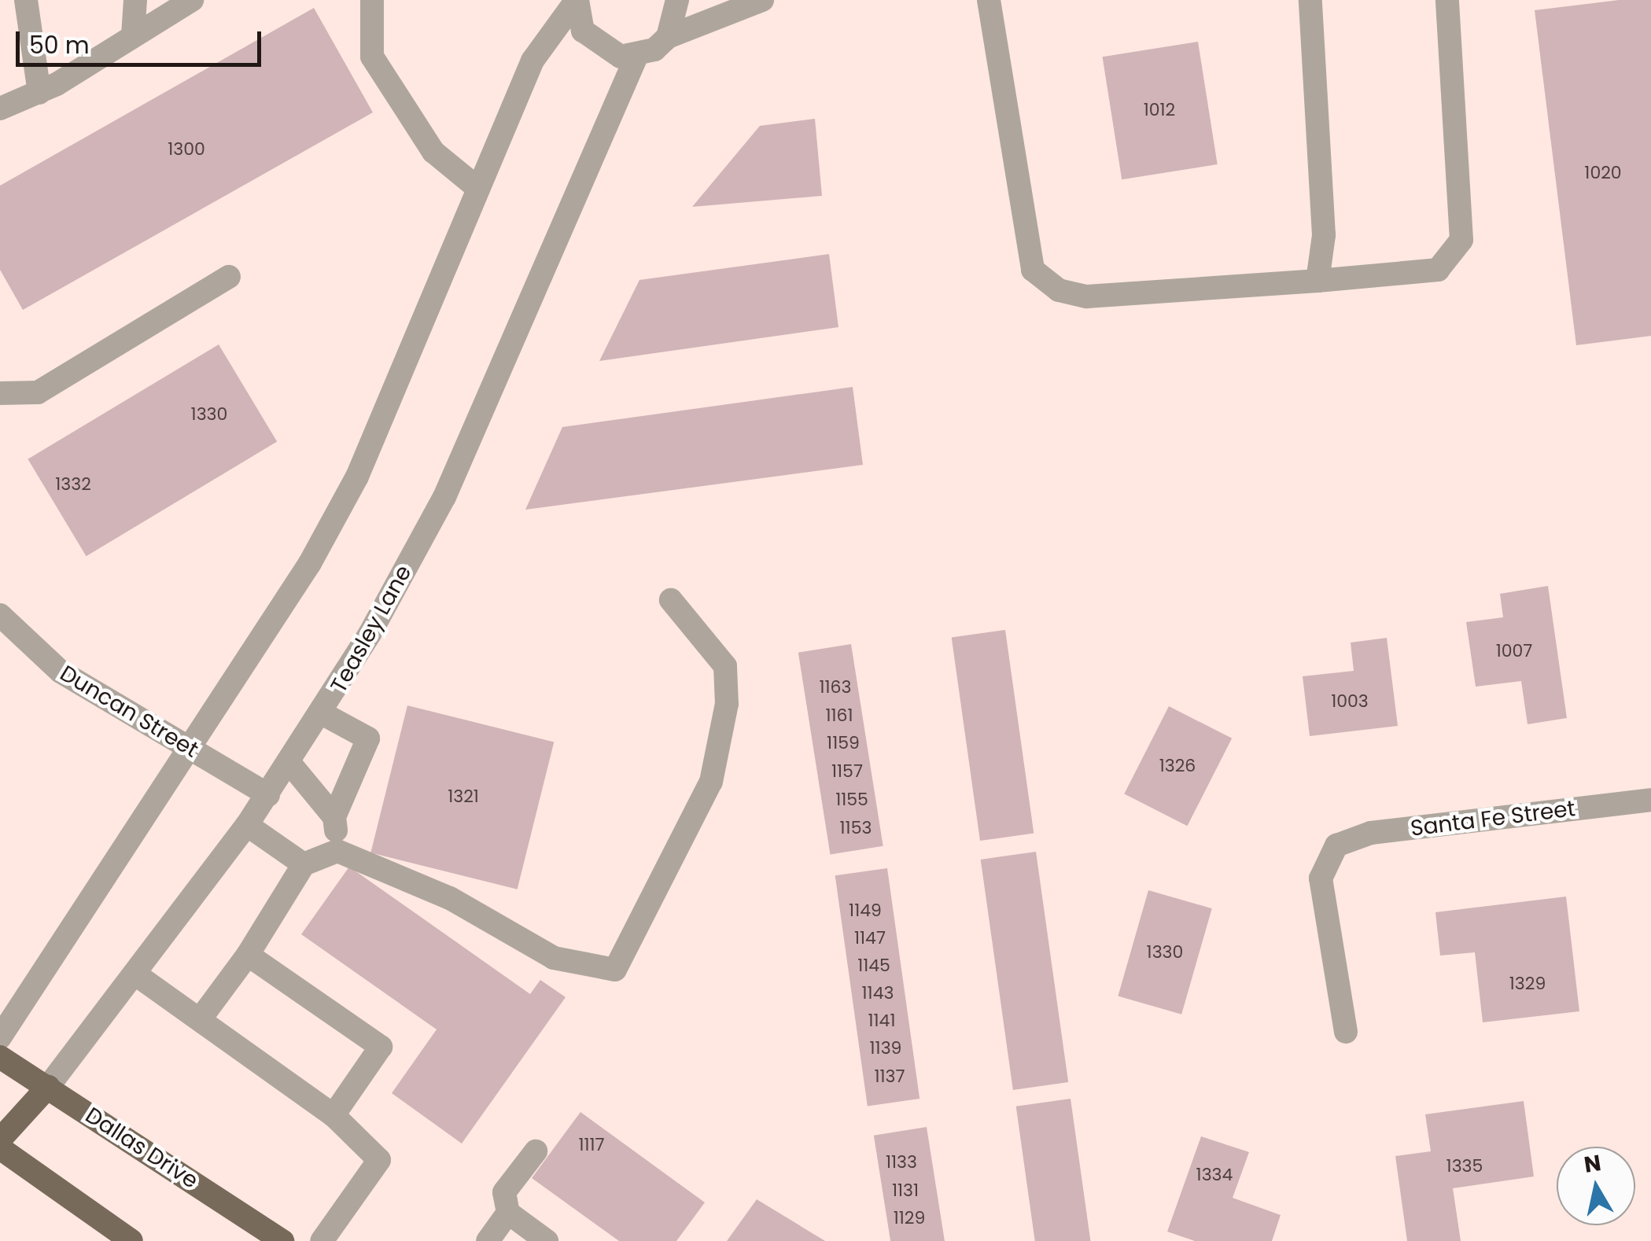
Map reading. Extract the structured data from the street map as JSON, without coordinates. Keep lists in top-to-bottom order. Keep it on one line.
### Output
{"streets":{"main road":["Teasley Lane","Dallas Drive"],"street":["Duncan Street","Santa Fe Street"]},"crossings":[["Teasley Lane","Duncan Street"],["Teasley Lane","Dallas Drive"]],"house_numbers":["1012","1300","1020","1330","1332","1007","1163","1003","1161","1159","1326","1157","1321","1155","1153","1149","1147","1330","1145","1329","1143","1141","1139","1137","1117","1133","1335","1334","1131","1129"],"scale_bar":"50 m","north":"top"}
